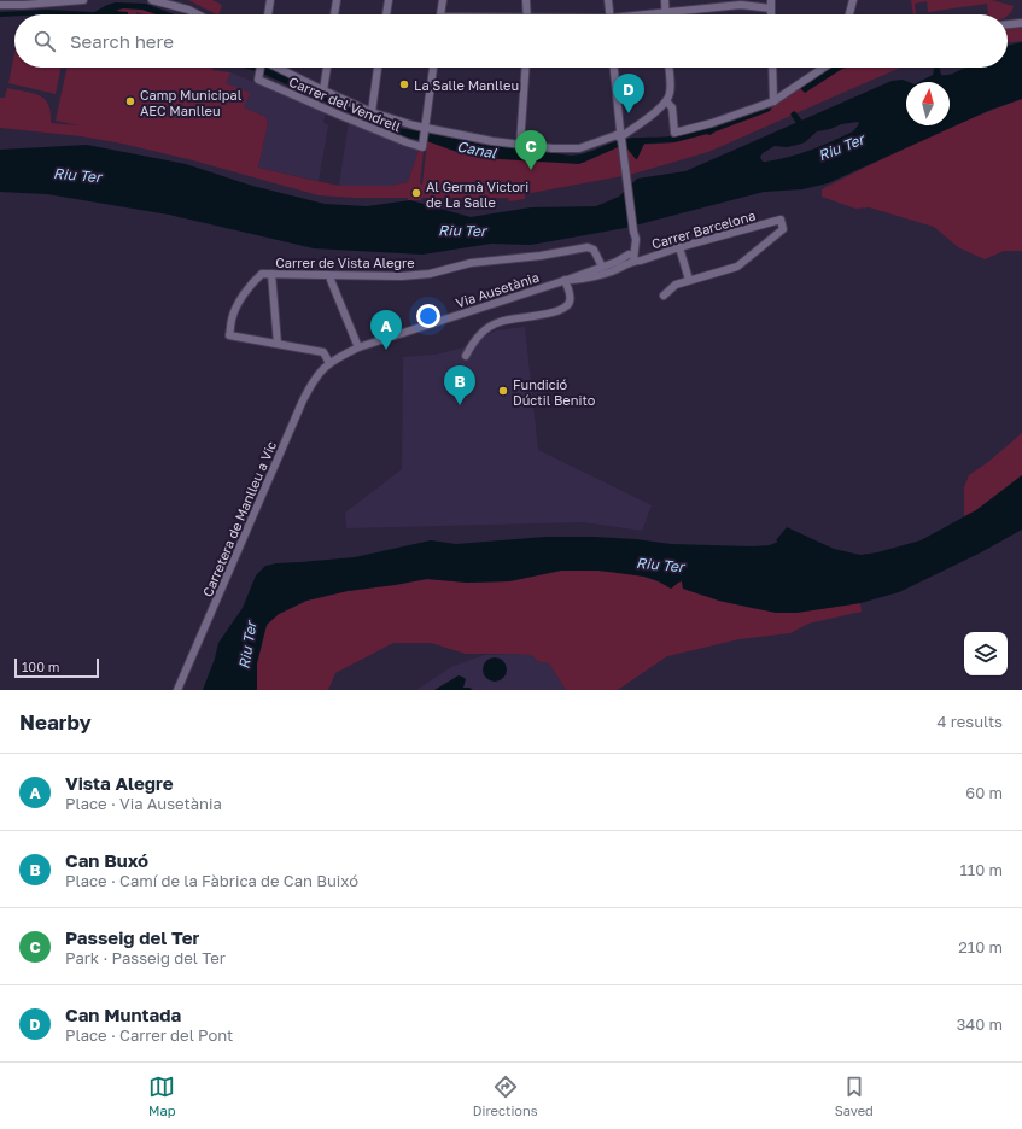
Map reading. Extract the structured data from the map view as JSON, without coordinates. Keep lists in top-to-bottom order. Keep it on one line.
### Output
{"streets":{"street":["Carrer del Vendrell","Carrer Barcelona","Carrer de Vista Alegre","Via Ausetània","Carretera de Manlleu a Vic"]},"crossings":[["Carrer Barcelona","Via Ausetània"],["Carrer de Vista Alegre","Via Ausetània"],["Via Ausetània","Carretera de Manlleu a Vic"]],"water":["Riu Ter","Canal"],"places":["La Salle Manlleu","Camp Municipal AEC Manlleu","Al Germà Victori de La Salle","Fundició Dúctil Benito"],"scale_bar":"100 m","north":"top","page":{"search":"Search here","pins":["D","C","A","B"],"scale":"100 m","heading":["Nearby","4 results"],"list":[{"mark":"A","name":"Vista Alegre","note":"Place · Via Ausetània","value":"60 m"},{"mark":"B","name":"Can Buxó","note":"Place · Camí de la Fàbrica de Can Buixó","value":"110 m"},{"mark":"C","name":"Passeig del Ter","note":"Park · Passeig del Ter","value":"210 m"},{"mark":"D","name":"Can Muntada","note":"Place · Carrer del Pont","value":"340 m"}],"nav":["Map","Directions","Saved"]}}
